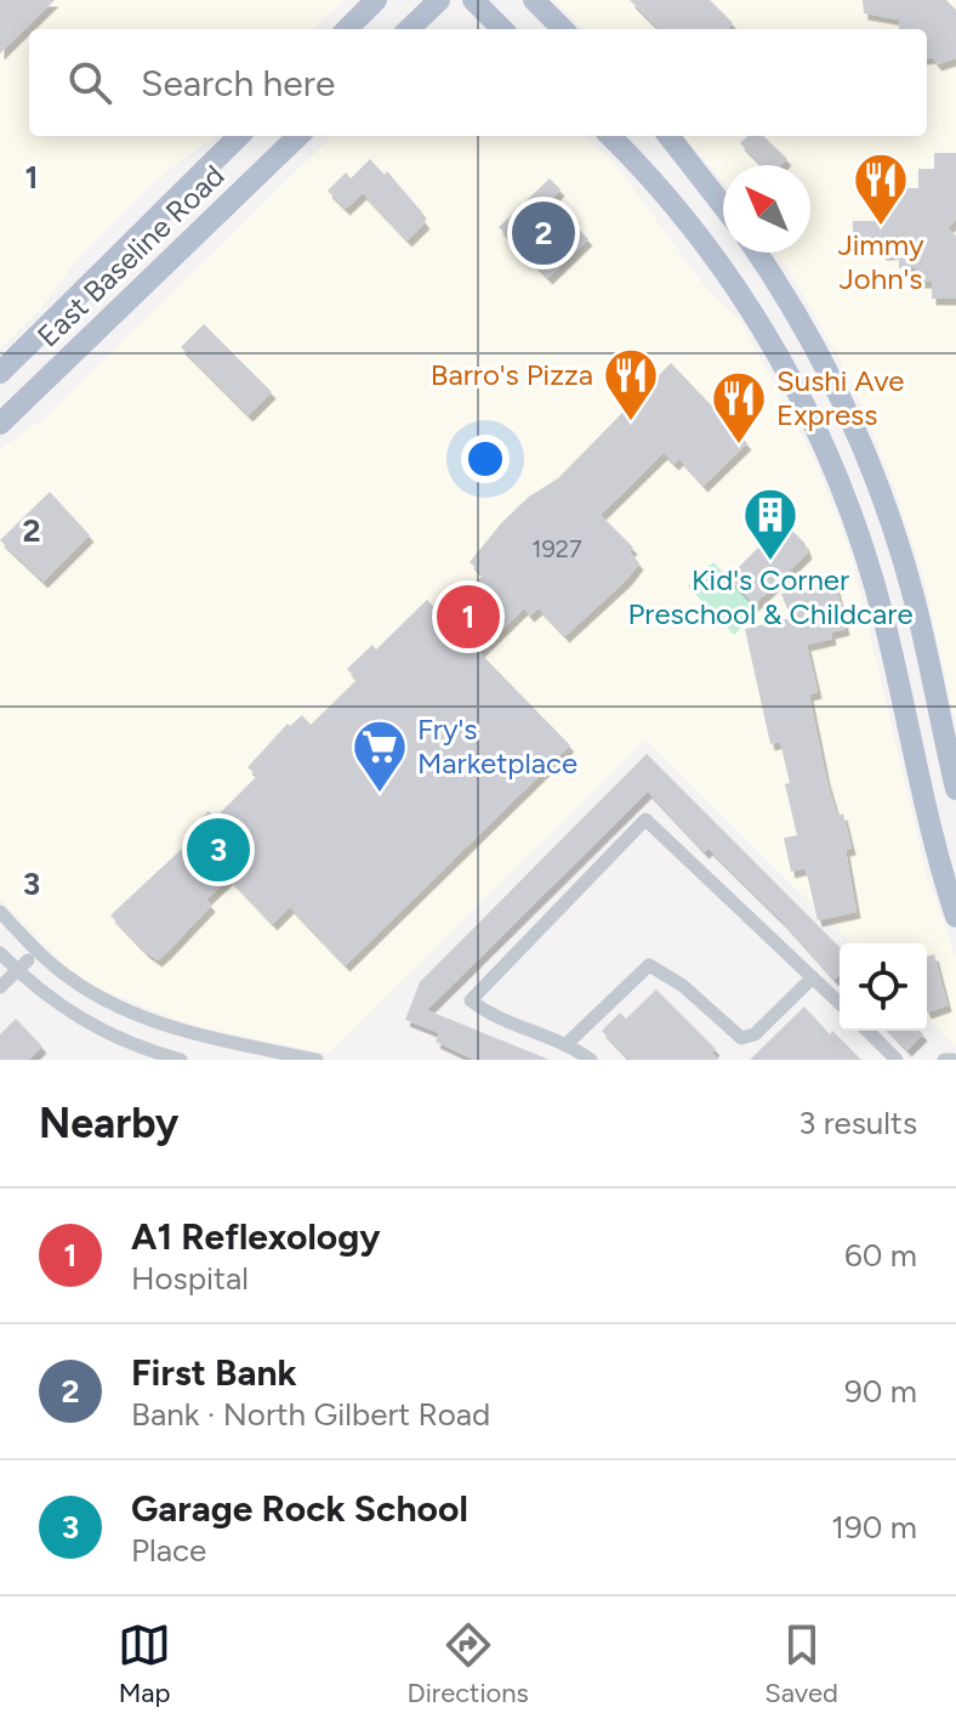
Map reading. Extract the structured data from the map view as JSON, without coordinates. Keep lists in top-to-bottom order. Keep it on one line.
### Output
{"streets":{"main road":["East Baseline Road"]},"places":{"restaurant":["Jimmy John's","Barro's Pizza","Sushi Ave Express"],"building":["Kid's Corner Preschool & Childcare"],"supermarket":["Fry's Marketplace"]},"house_numbers":["1927"],"north":"top left","page":{"search":"Search here","pins":["2","1","3"],"heading":["Nearby","3 results"],"list":[{"mark":"1","name":"A1 Reflexology","note":"Hospital","value":"60 m"},{"mark":"2","name":"First Bank","note":"Bank · North Gilbert Road","value":"90 m"},{"mark":"3","name":"Garage Rock School","note":"Place","value":"190 m"}],"nav":["Map","Directions","Saved"]},"grid":{"rows":["1","2","3"]}}
